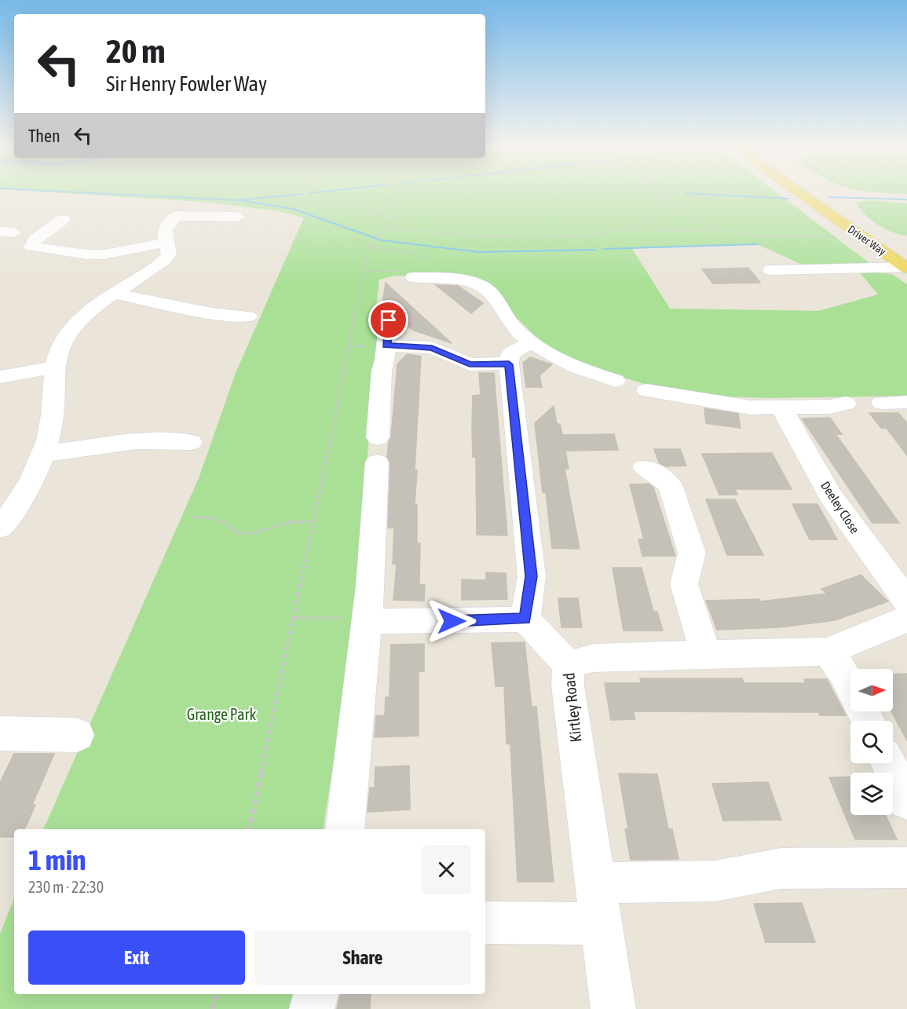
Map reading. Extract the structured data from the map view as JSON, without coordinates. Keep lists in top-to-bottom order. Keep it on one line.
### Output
{"streets":{"main road":["Driver Way"],"street":["Deeley Close","Kirtley Road"]},"parks":["Grange Park"],"north":"right","page":{"turn":["20 m","Sir Henry Fowler Way"],"then":"Then","heading":["1 min","230 m · 22:30"],"buttons":["Exit","Share"]}}
